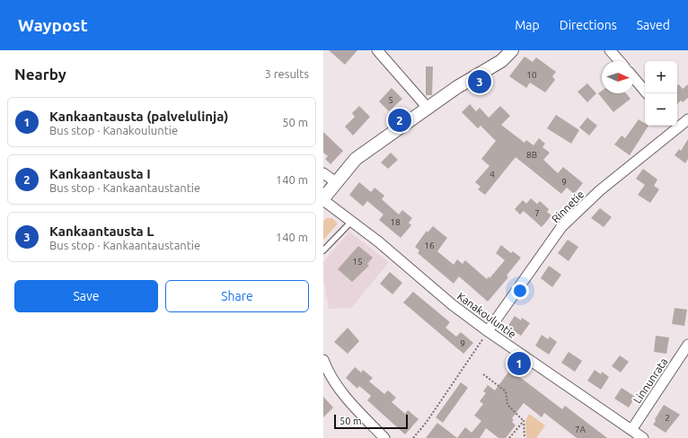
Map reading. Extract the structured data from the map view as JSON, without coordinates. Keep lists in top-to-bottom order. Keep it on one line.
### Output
{"streets":{"street":["Rinnetie","Kanakouluntie","Linnunrata"]},"crossings":[["Rinnetie","Kanakouluntie"],["Kanakouluntie","Linnunrata"]],"house_numbers":["10","5","8B","4","9","7","18","16","15","9","2","7A"],"scale_bar":"50 m","north":"right","page":{"header":"Waypost","nav":["Map","Directions","Saved"],"heading":["Nearby","3 results"],"map_buttons":["+","−"],"pins":["3","2","1"],"list":[{"mark":"1","name":"Kankaantausta (palvelulinja)","note":"Bus stop · Kanakouluntie","value":"50 m"},{"mark":"2","name":"Kankaantausta I","note":"Bus stop · Kankaantaustantie","value":"140 m"},{"mark":"3","name":"Kankaantausta L","note":"Bus stop · Kankaantaustantie","value":"140 m"}],"buttons":["Save","Share"],"scale":"50 m"}}
